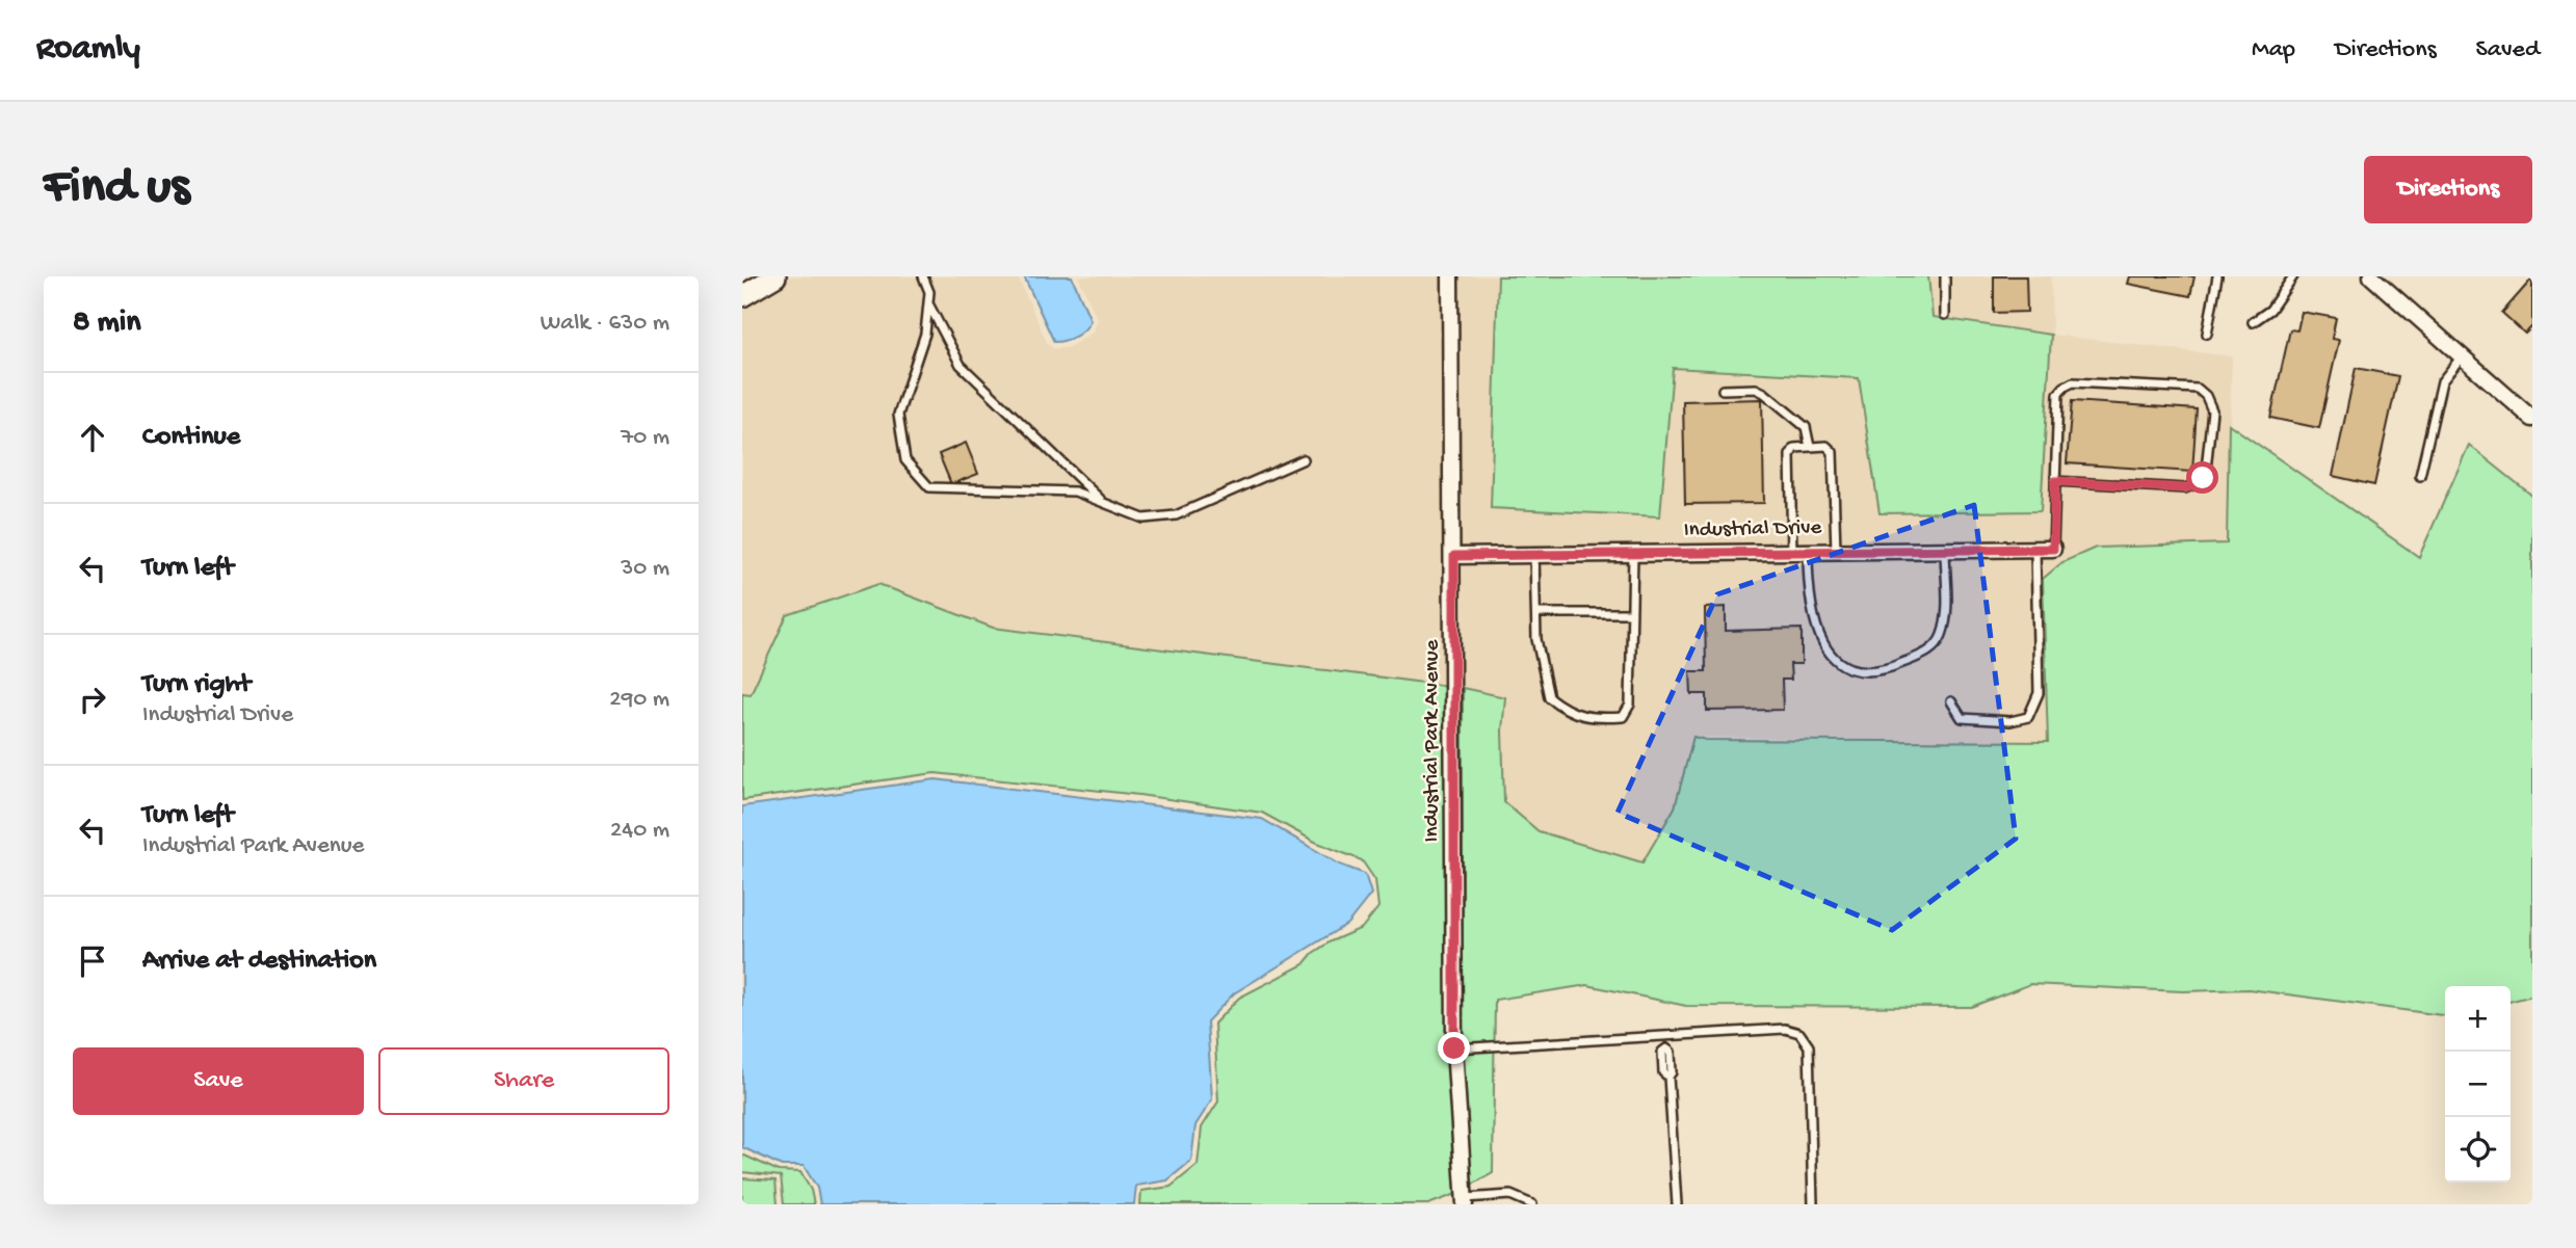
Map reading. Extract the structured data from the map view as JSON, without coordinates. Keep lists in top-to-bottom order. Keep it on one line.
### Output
{"streets":{"street":["Industrial Drive","Industrial Park Avenue"]},"crossings":[["Industrial Drive","Industrial Park Avenue"]],"page":{"header":"Roamly","nav":["Map","Directions","Saved"],"buttons":["Directions",["Save","Share"]],"title":"Find us","heading":["8 min","Walk · 630 m"],"list":[["Continue","70 m"],["Turn left","30 m"],["Turn right","Industrial Drive","290 m"],["Turn left","Industrial Park Avenue","240 m"],"Arrive at destination"],"map_buttons":["+","−"]}}
